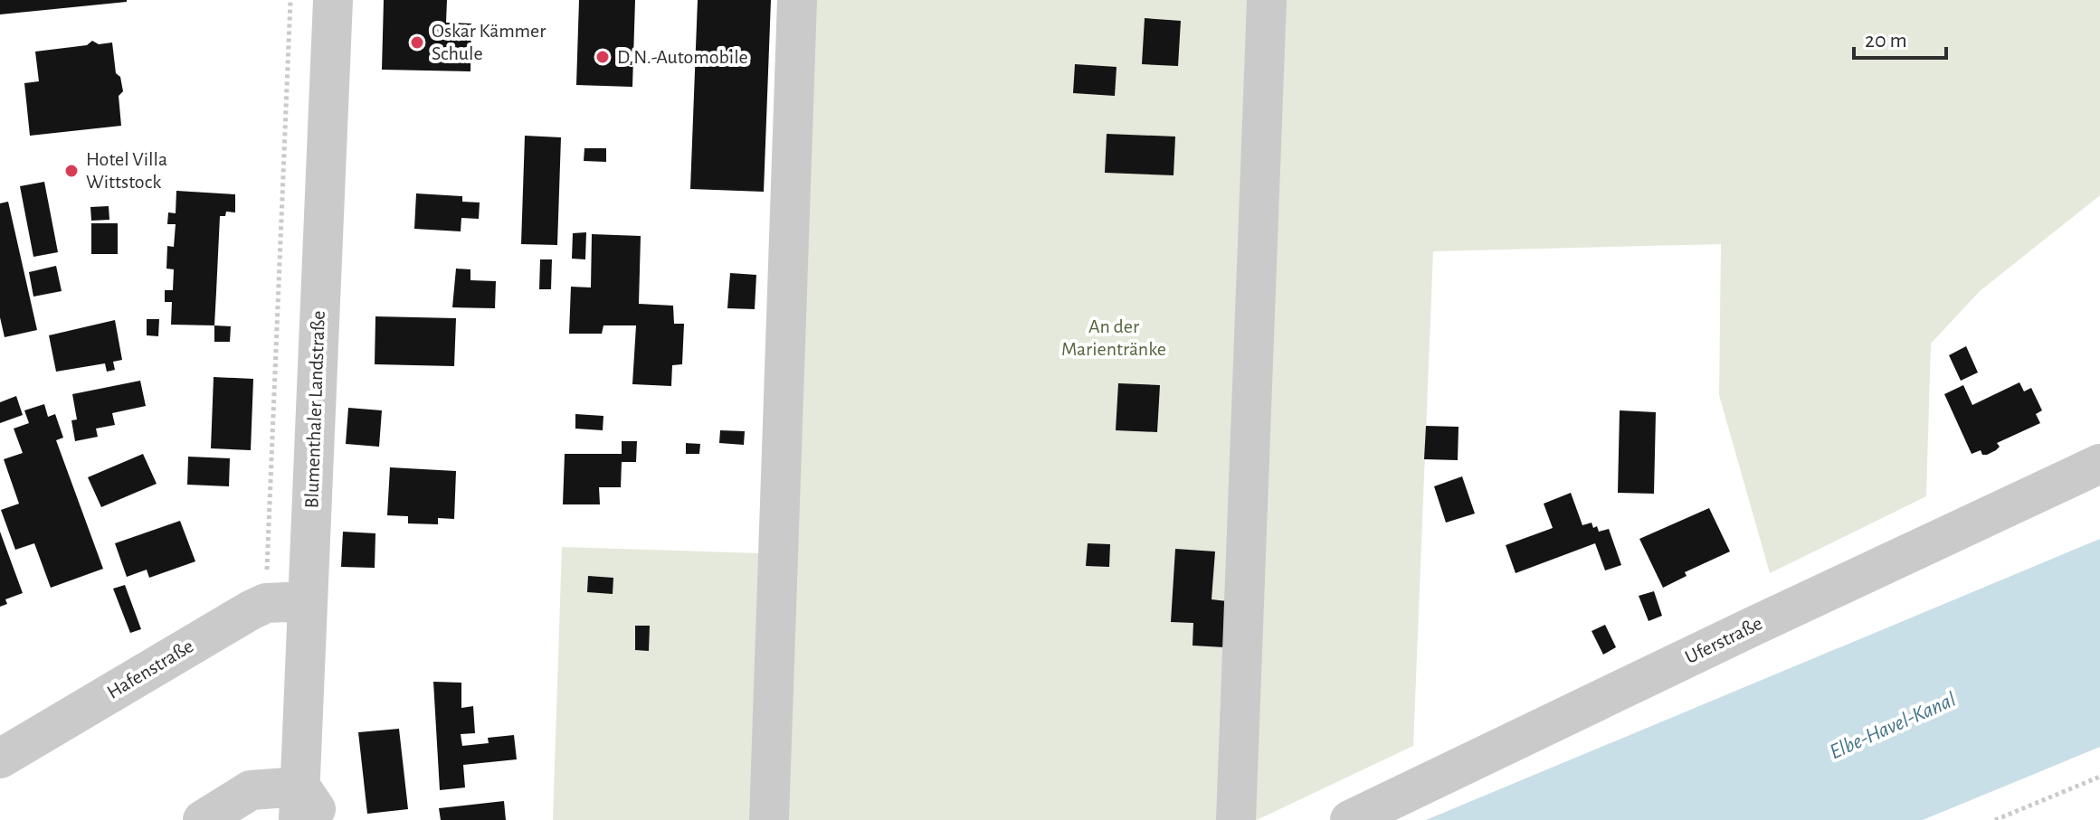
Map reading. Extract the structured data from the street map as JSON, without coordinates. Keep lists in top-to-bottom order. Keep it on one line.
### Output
{"streets":{"street":["Blumenthaler Landstraße","Uferstraße","Hafenstraße"]},"crossings":[["Blumenthaler Landstraße","Hafenstraße"]],"water":["Elbe-Havel-Kanal"],"parks":["An der Marientränke"],"places":["Oskar Kämmer Schule","D.N.-Automobile","Hotel Villa Wittstock"],"scale_bar":"20 m"}
